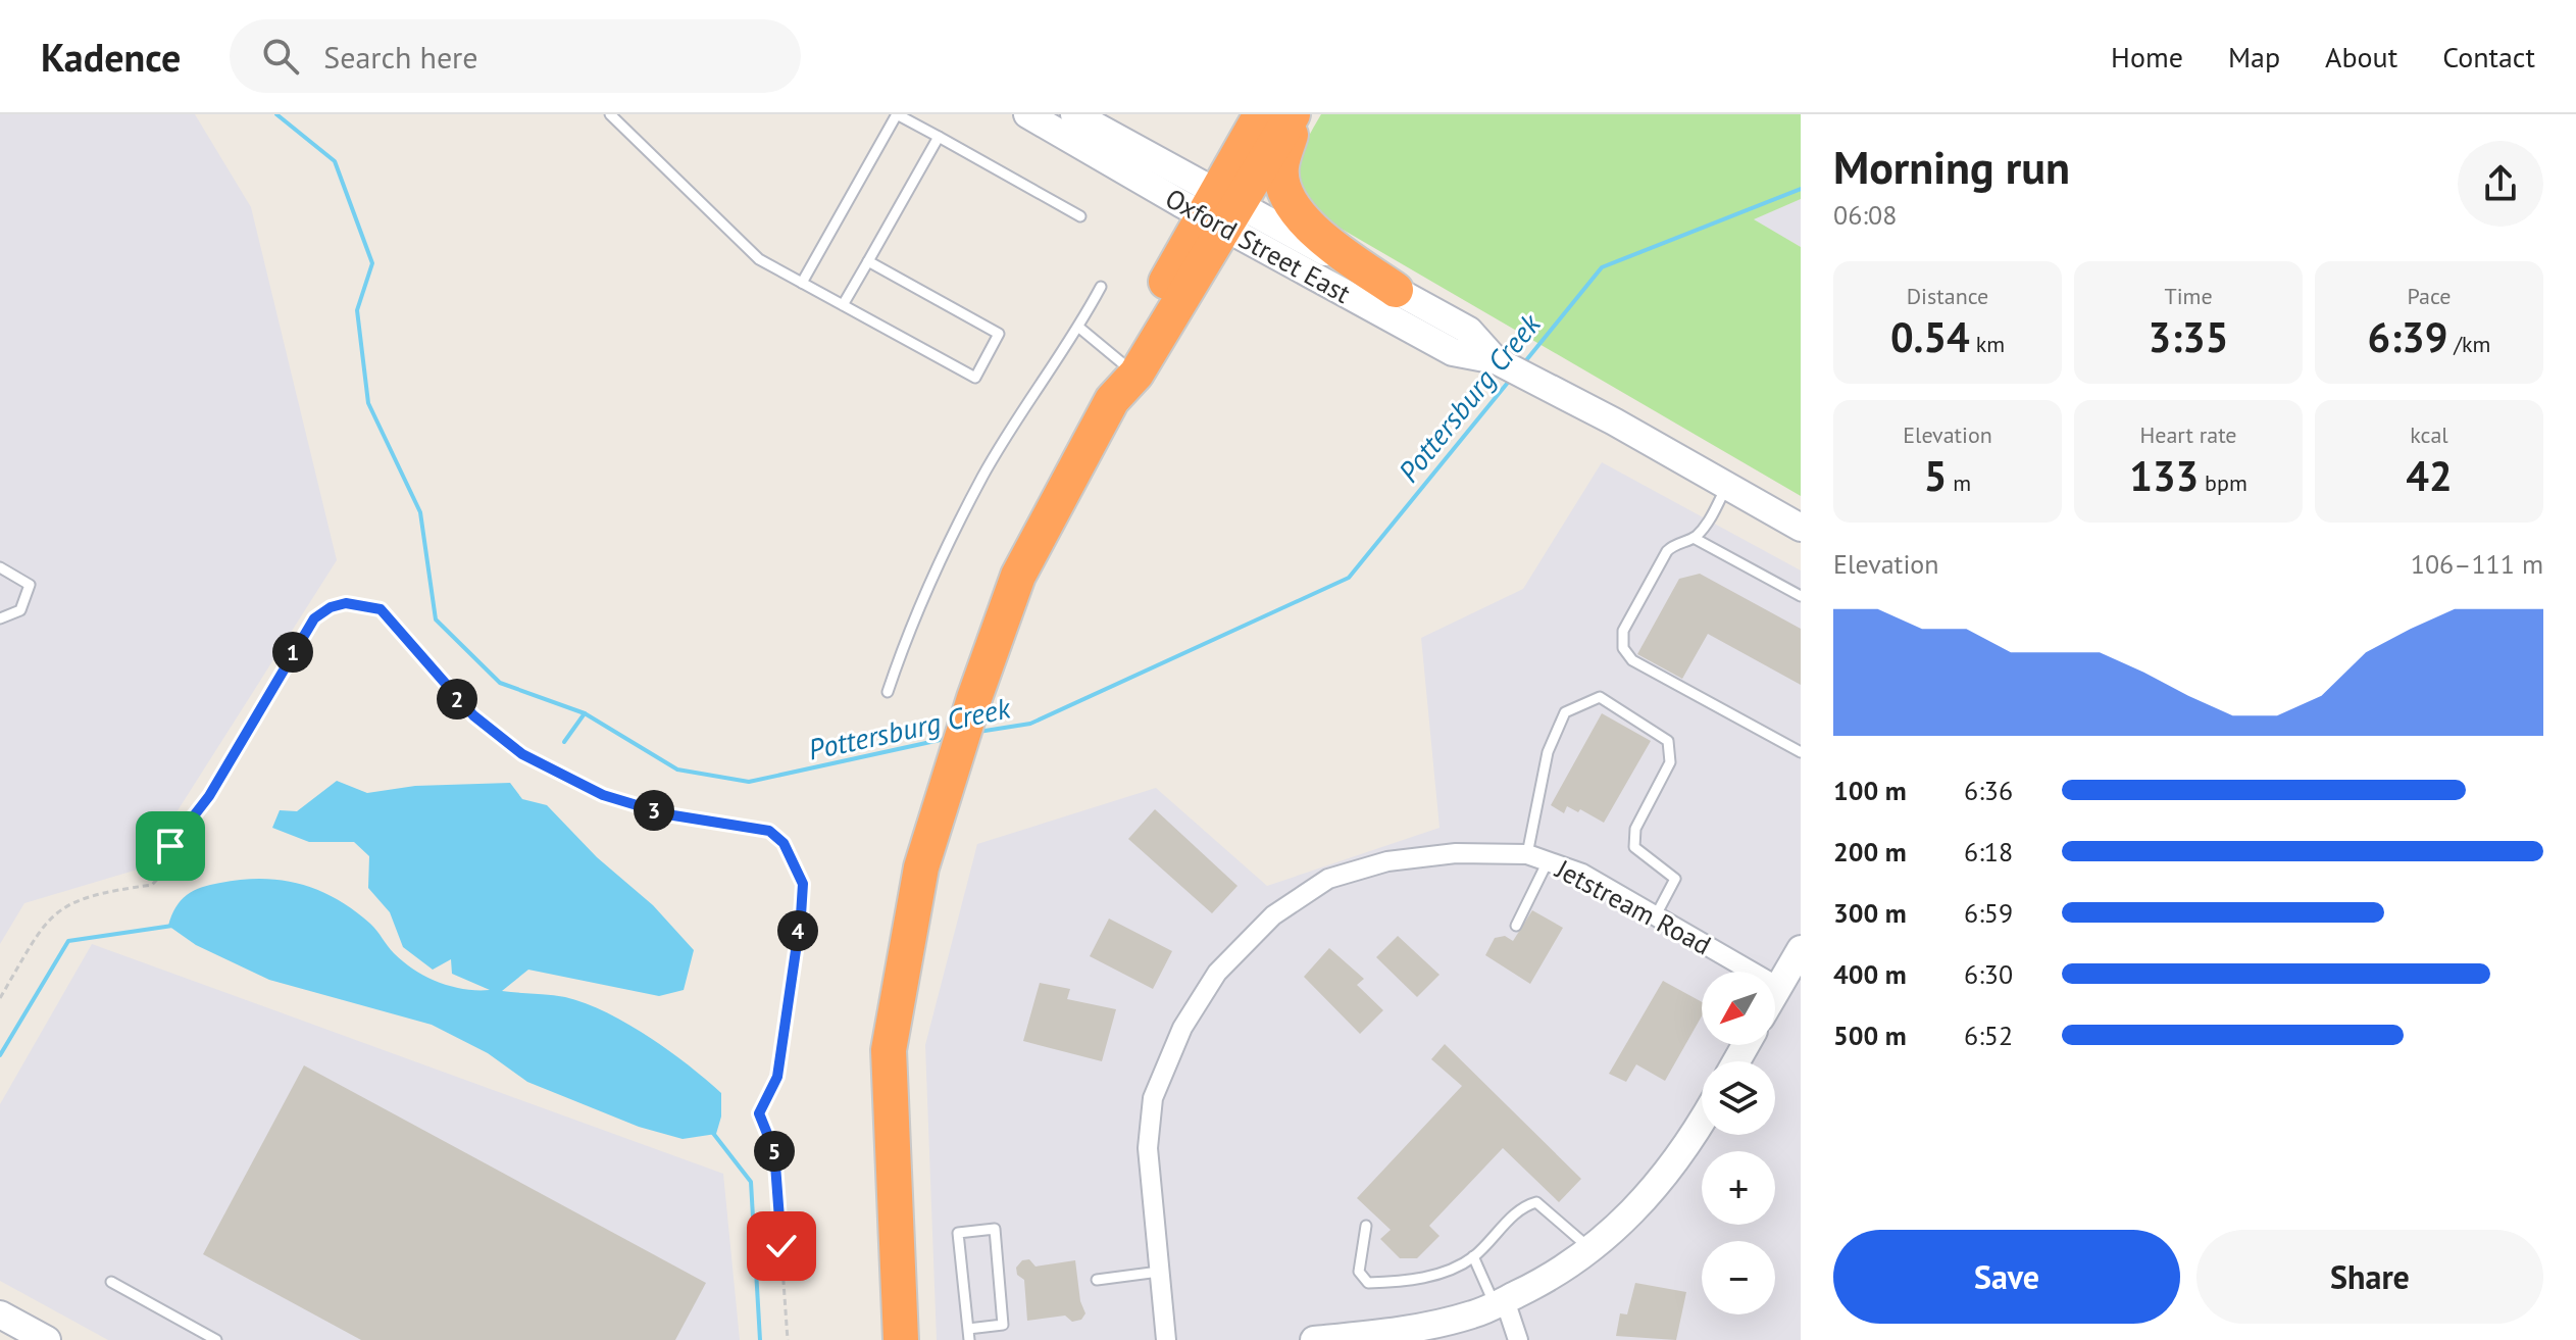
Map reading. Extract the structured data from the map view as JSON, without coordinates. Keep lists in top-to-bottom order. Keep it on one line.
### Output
{"streets":{"main road":["Oxford Street East"],"street":["Jetstream Road"]},"water":["Pottersburg Creek"],"north":"bottom left","page":{"header":"Kadence","search":"Search here","nav":["Home","Map","About","Contact"],"heading":["Morning run","06:08"],"stats":[["Distance","0.54 km"],["Time","3:35"],["Pace","6:39 /km"],["Elevation","5 m"],["Heart rate","133 bpm"],["kcal","42"]],"chart":["Elevation","106–111 m"],"pins":["1","2","3","4","5"],"list":[{"name":"100 m","note":"6:36"},{"name":"200 m","note":"6:18"},{"name":"300 m","note":"6:59"},{"name":"400 m","note":"6:30"},{"name":"500 m","note":"6:52"}],"map_buttons":["+","−"],"buttons":["Save","Share"]}}
